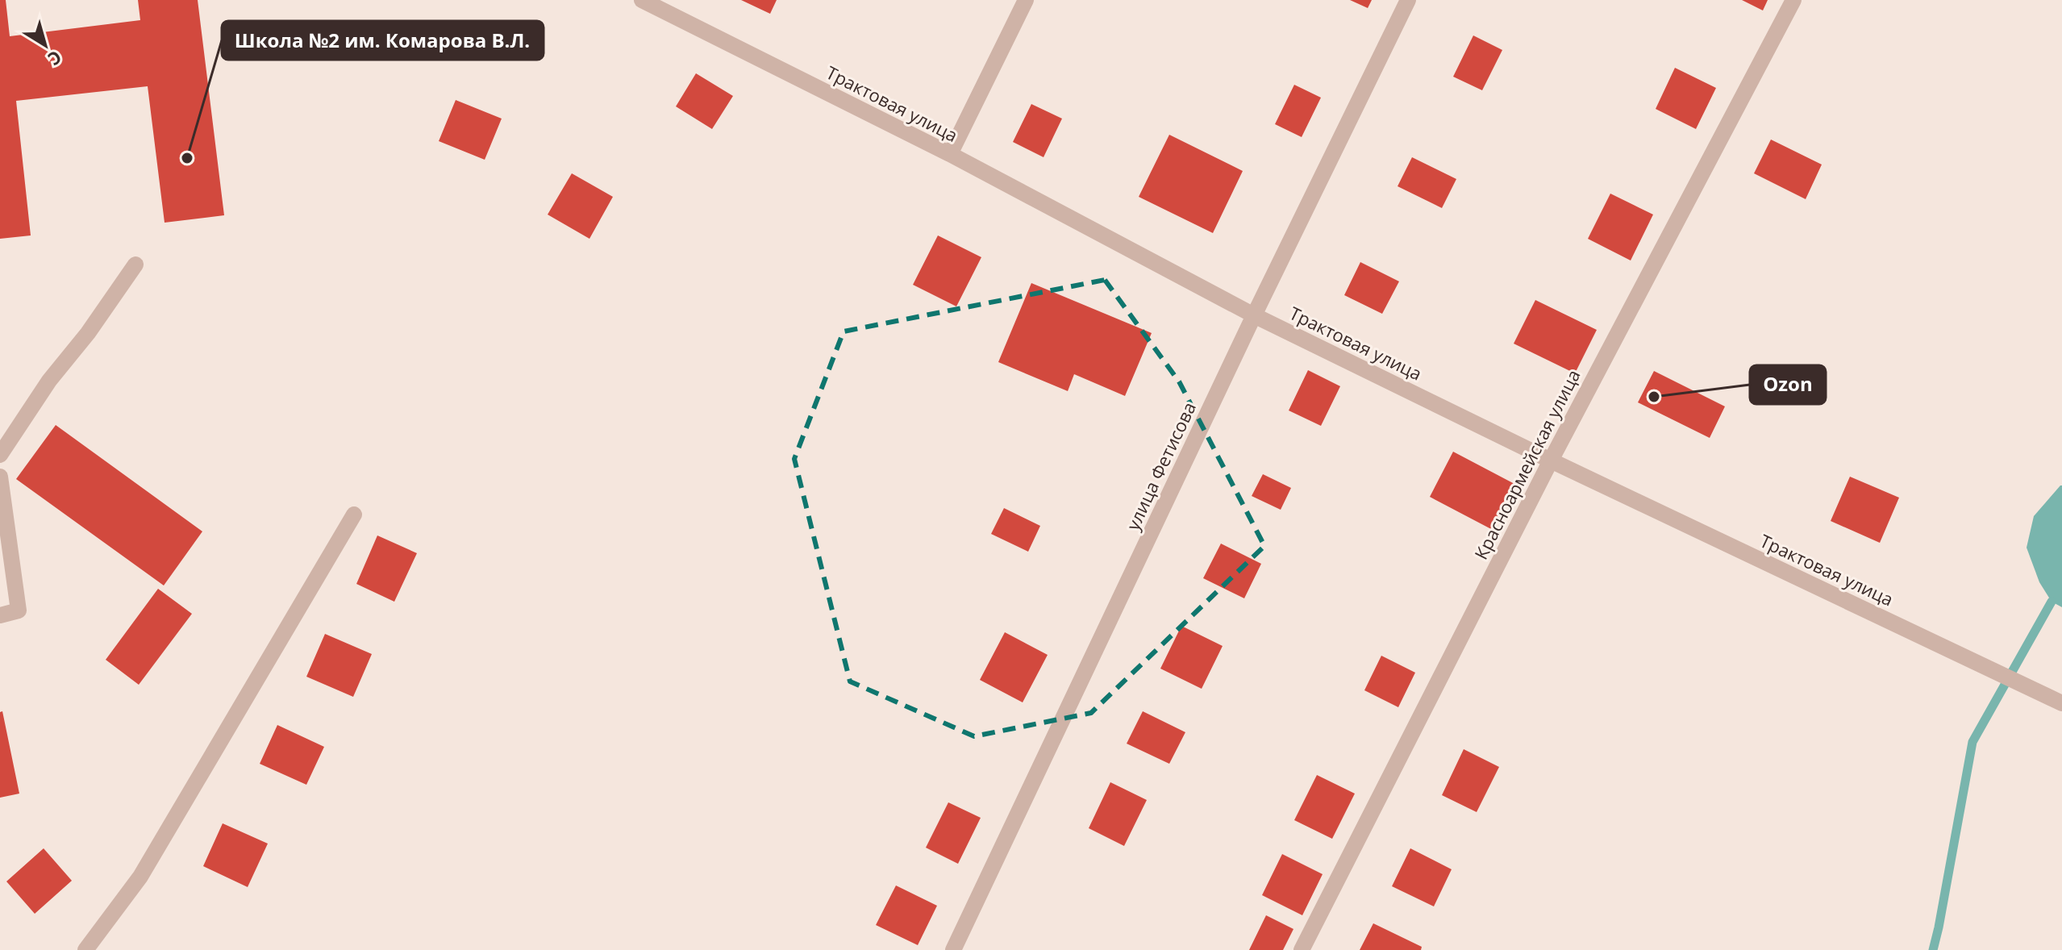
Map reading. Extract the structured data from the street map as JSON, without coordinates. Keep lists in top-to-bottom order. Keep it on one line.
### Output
{"streets":{"street":["Трактовая улица","Красноармейская улица","улица Фетисова"]},"crossings":[["Трактовая улица","Красноармейская улица"],["Трактовая улица","улица Фетисова"]],"places":["Школа №2 им. Комарова В.Л.","Ozon"],"north":"bottom right"}
